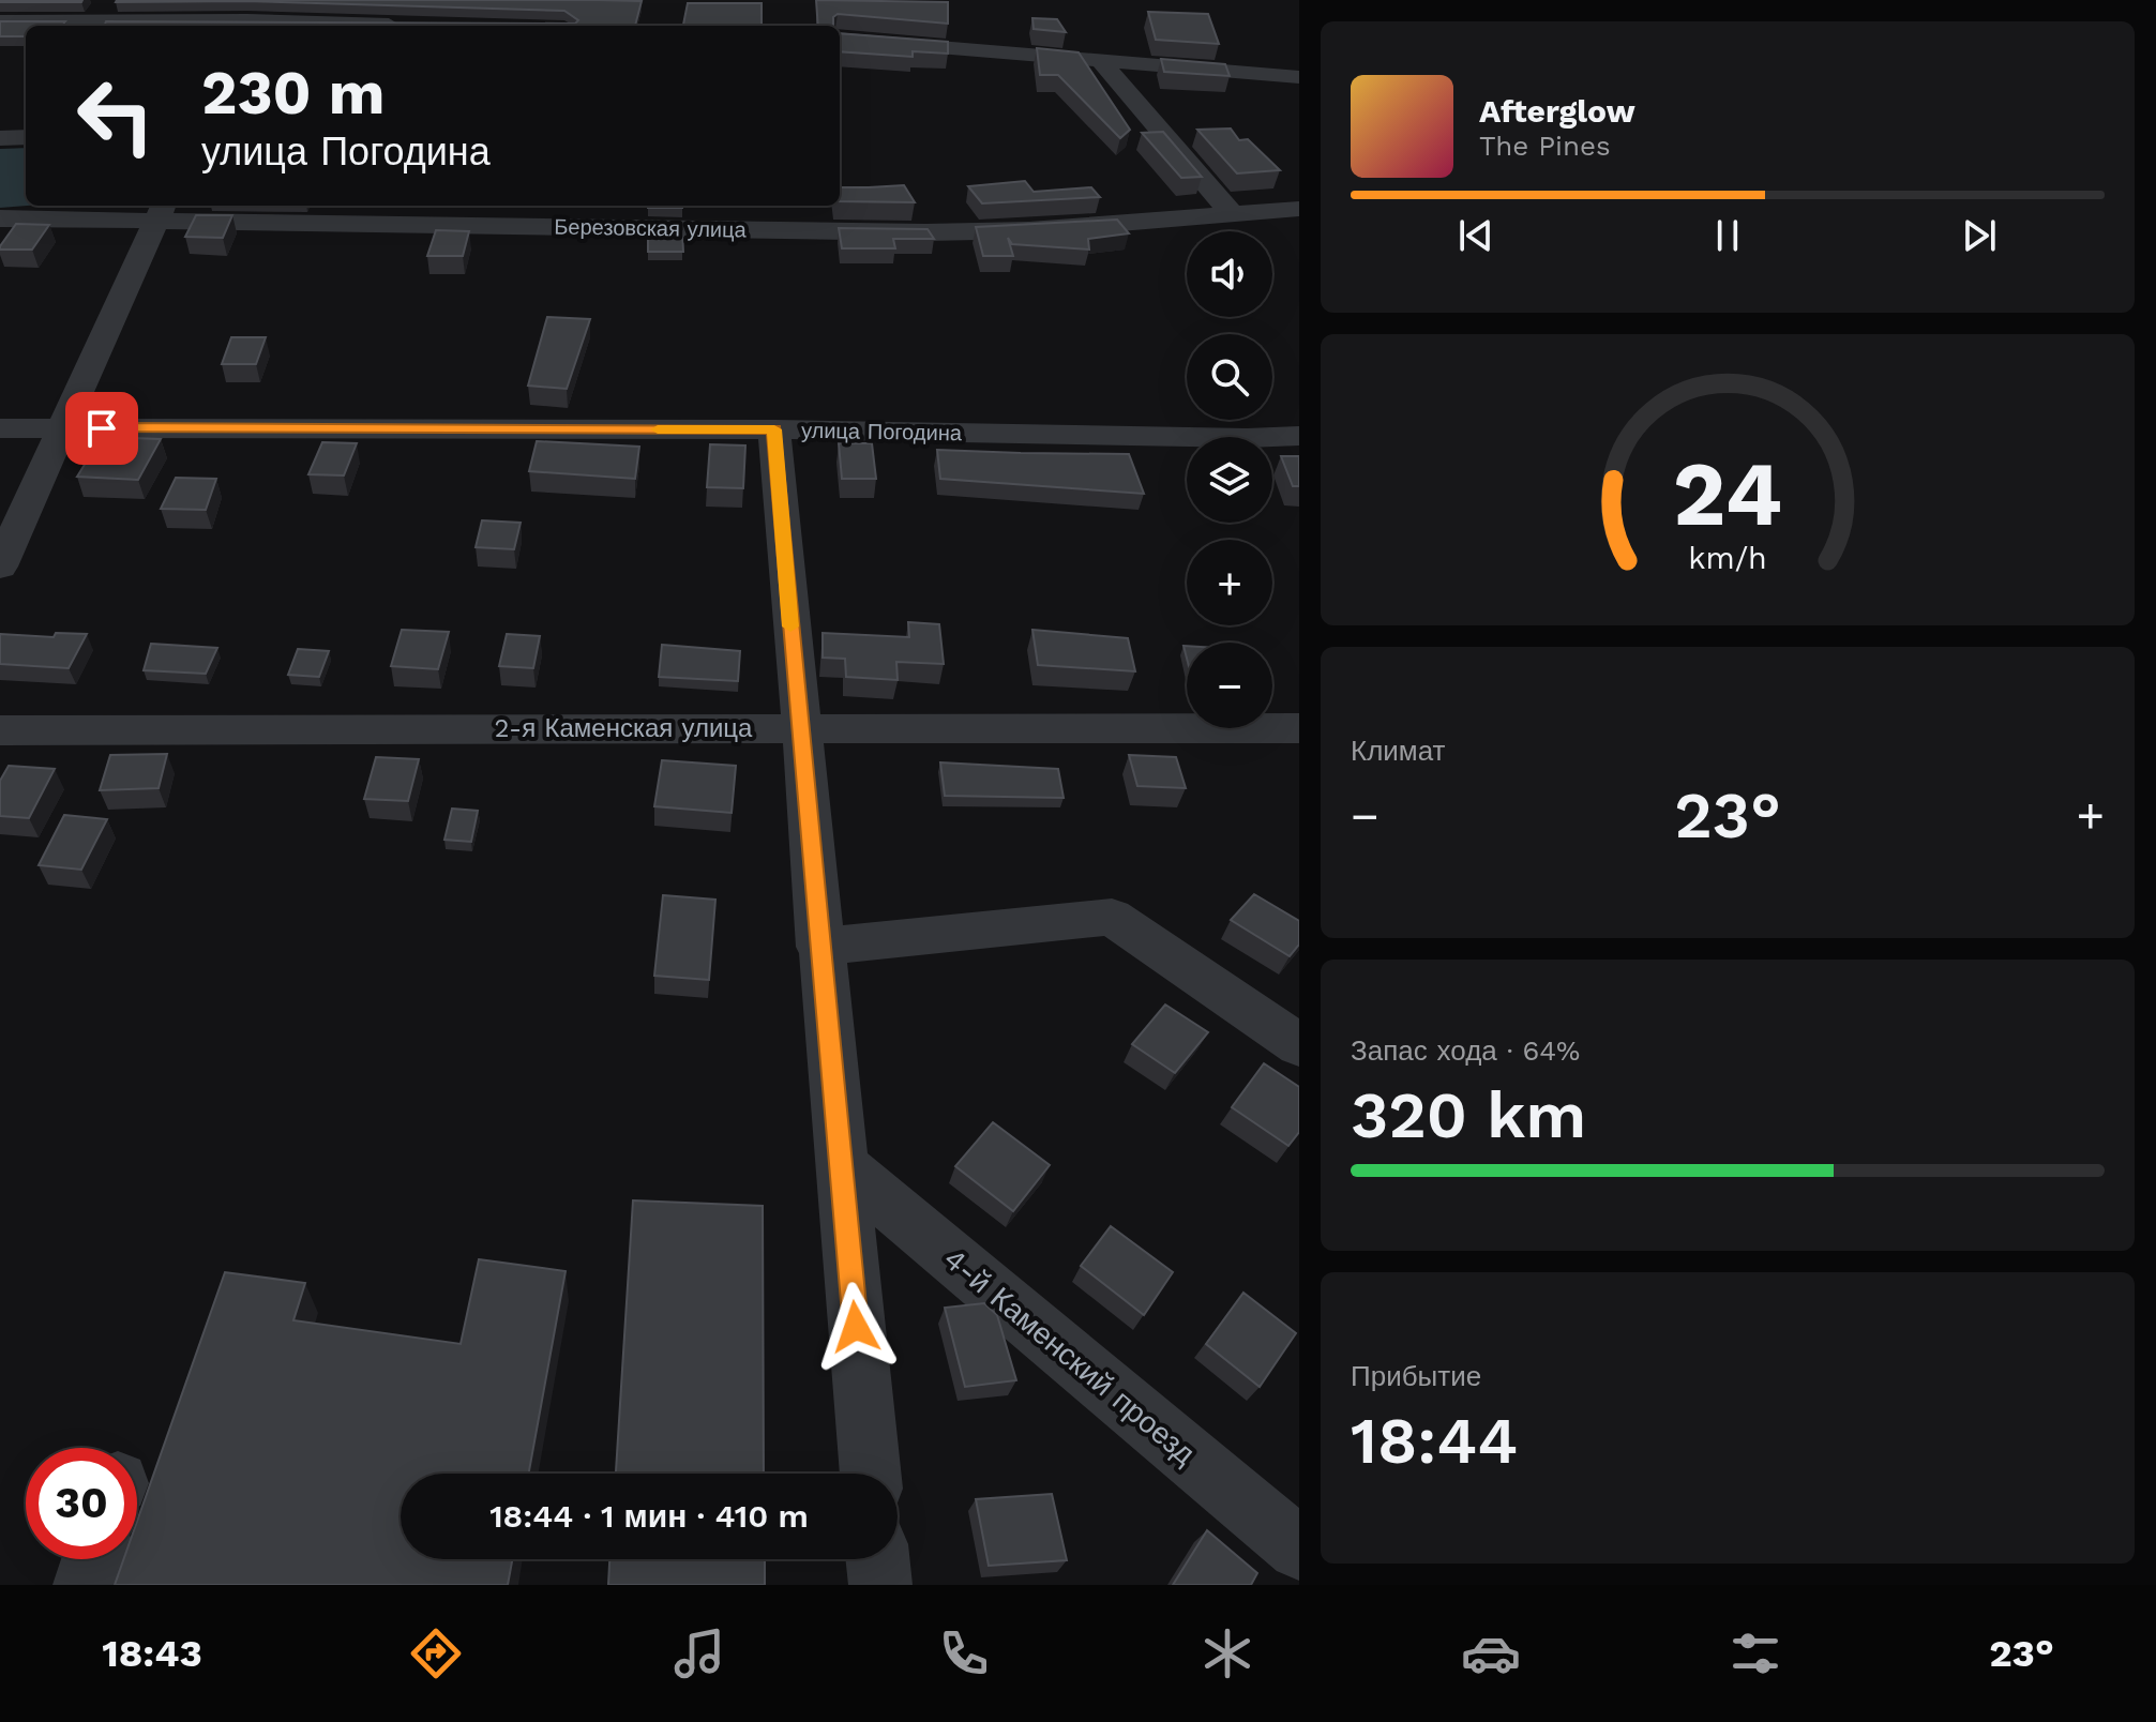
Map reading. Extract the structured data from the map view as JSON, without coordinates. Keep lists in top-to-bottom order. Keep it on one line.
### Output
{"streets":{"street":["Березовская улица","улица Погодина","2-я Каменская улица","4-й Каменский проезд"]},"page":{"turn":["230 m","улица Погодина"],"song":["Afterglow","The Pines"],"map_buttons":["+","−"],"tile":["Климат",["Запас хода · 64%","320 km"],["Прибытие","18:44"]],"heat":["−","23°","+"],"limit":"30","trip":"18:44 · 1 мин · 410 m","tabs":["18:43","23°"],"gauge":["24","km/h"]}}
